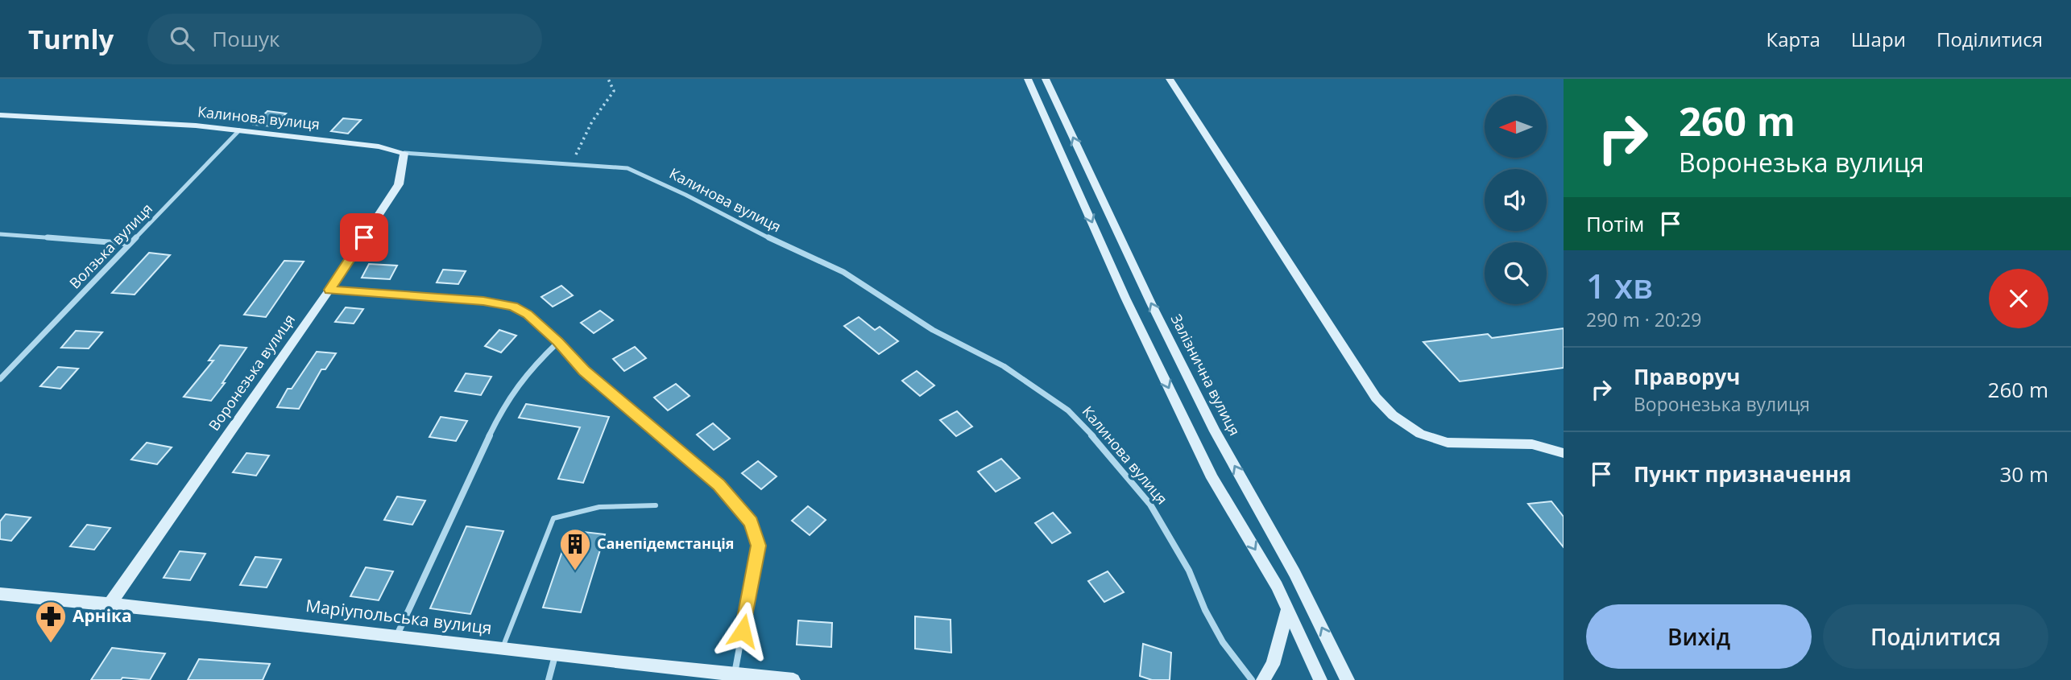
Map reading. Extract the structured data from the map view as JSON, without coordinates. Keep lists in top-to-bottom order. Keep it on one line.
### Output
{"streets":{"street":["Калинова вулиця","Волзька вулиця","Воронезька вулиця","Залізнична вулиця","Маріупольська вулиця"]},"crossings":[["Калинова вулиця","Волзька вулиця"],["Калинова вулиця","Воронезька вулиця"],["Воронезька вулиця","Маріупольська вулиця"]],"places":{"building":["Санепідемстанція"],"pharmacy":["Арніка"]},"north":"left","page":{"header":"Turnly","search":"Пошук","nav":["Карта","Шари","Поділитися"],"turn":["260 m","Воронезька вулиця"],"then":"Потім","heading":["1 хв","290 m · 20:29"],"list":[{"name":"Праворуч","note":"Воронезька вулиця","value":"260 m"},{"name":"Пункт призначення","value":"30 m"}],"buttons":["Вихід","Поділитися"]}}
